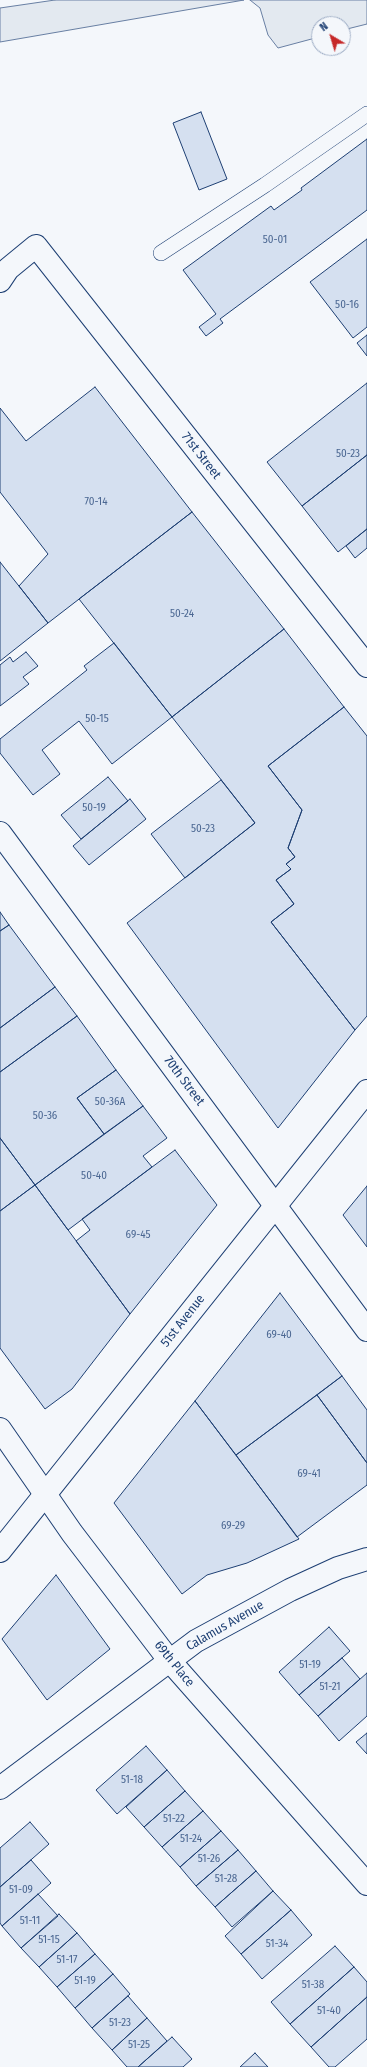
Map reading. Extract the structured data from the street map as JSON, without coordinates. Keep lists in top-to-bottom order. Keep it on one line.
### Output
{"streets":{"street":["71st Street","70th Street","51st Avenue","Calamus Avenue","69th Place"]},"crossings":[["70th Street","51st Avenue"],["51st Avenue","69th Place"],["Calamus Avenue","69th Place"]],"house_numbers":["50-01","50-16","50-23","70-14","50-24","50-15","50-19","50-23","50-36A","50-36","50-40","69-45","69-40","69-41","69-29","51-19","51-21","51-18","51-22","51-24","51-26","51-28","51-09","51-11","51-15","51-34","51-17","51-19","51-38","51-40","51-23","51-25"],"north":"top left"}
